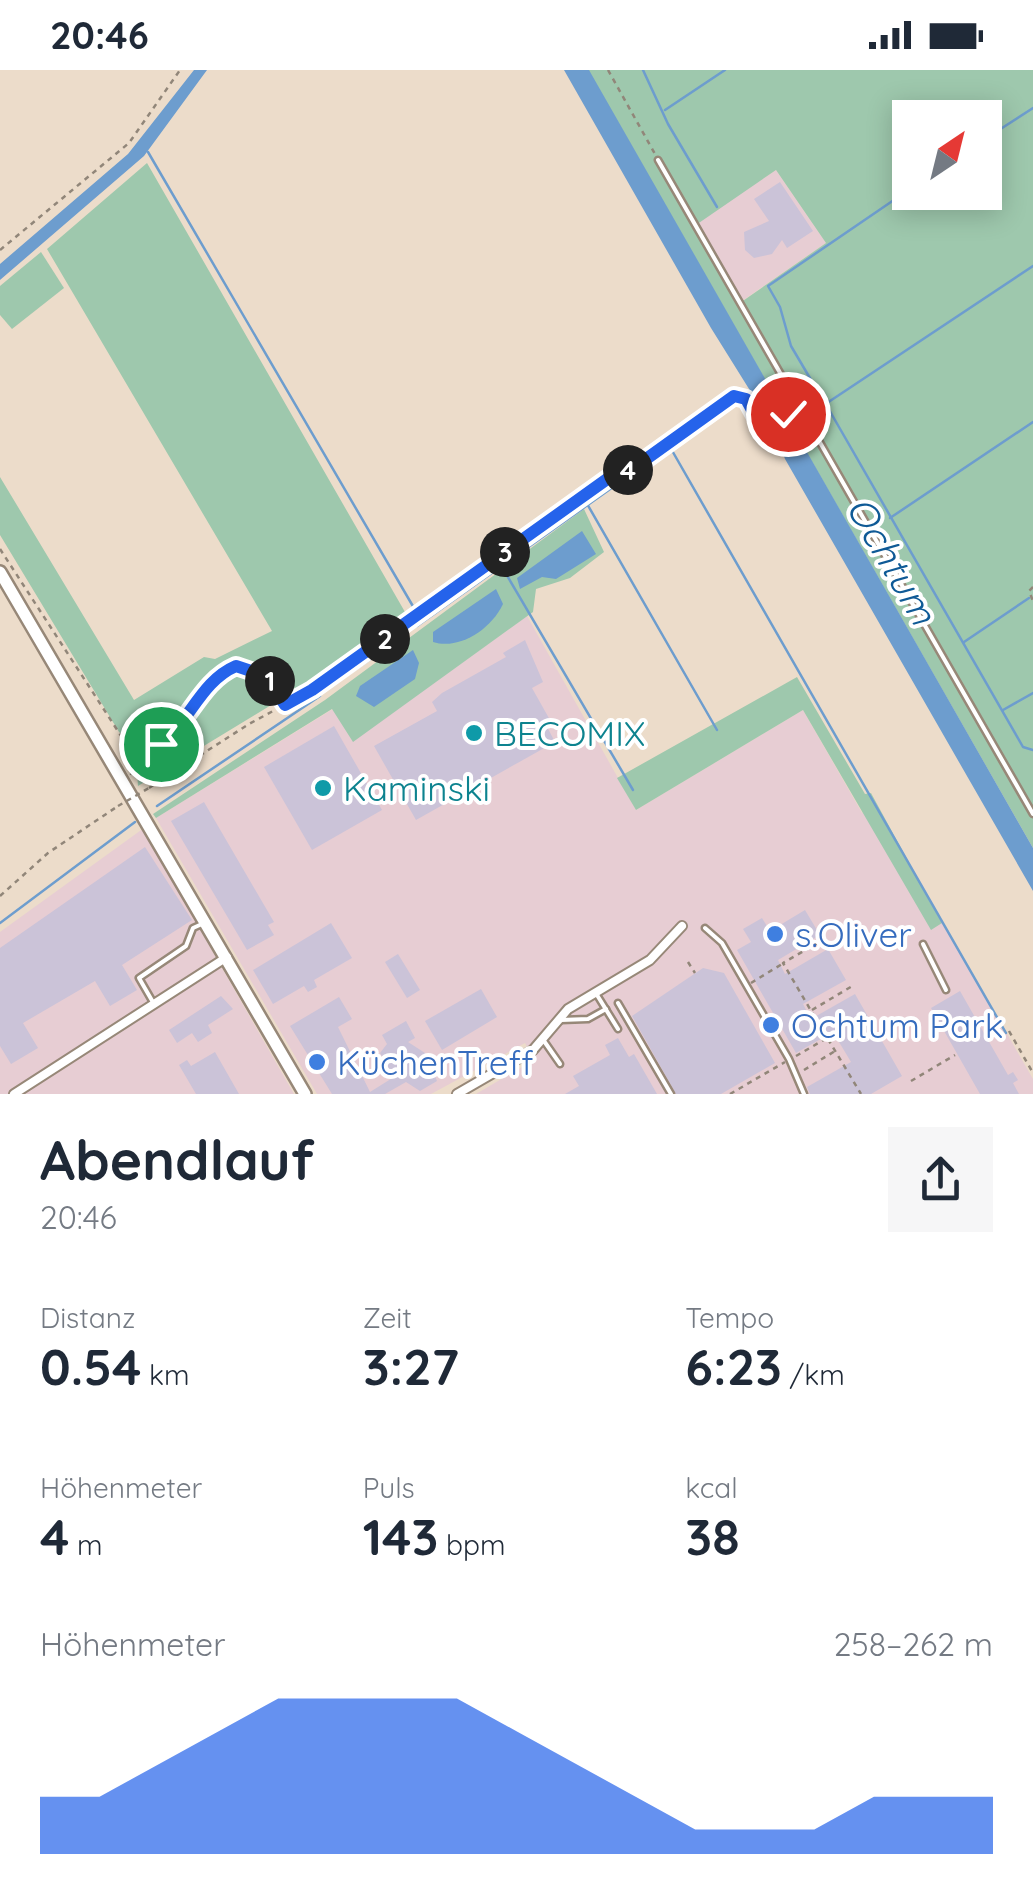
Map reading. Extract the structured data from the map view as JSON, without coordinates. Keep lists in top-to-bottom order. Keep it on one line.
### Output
{"water":["Ochtum"],"places":["BECOMIX","Kaminski","s.Oliver","Ochtum Park","KüchenTreff"],"north":"top right","page":{"status":"20:46","pins":["4","3","2","1"],"heading":["Abendlauf","20:46"],"stats":[["Distanz","0.54 km"],["Zeit","3:27"],["Tempo","6:23 /km"],["Höhenmeter","4 m"],["Puls","143 bpm"],["kcal","38"]],"chart":["Höhenmeter","258–262 m"]}}
